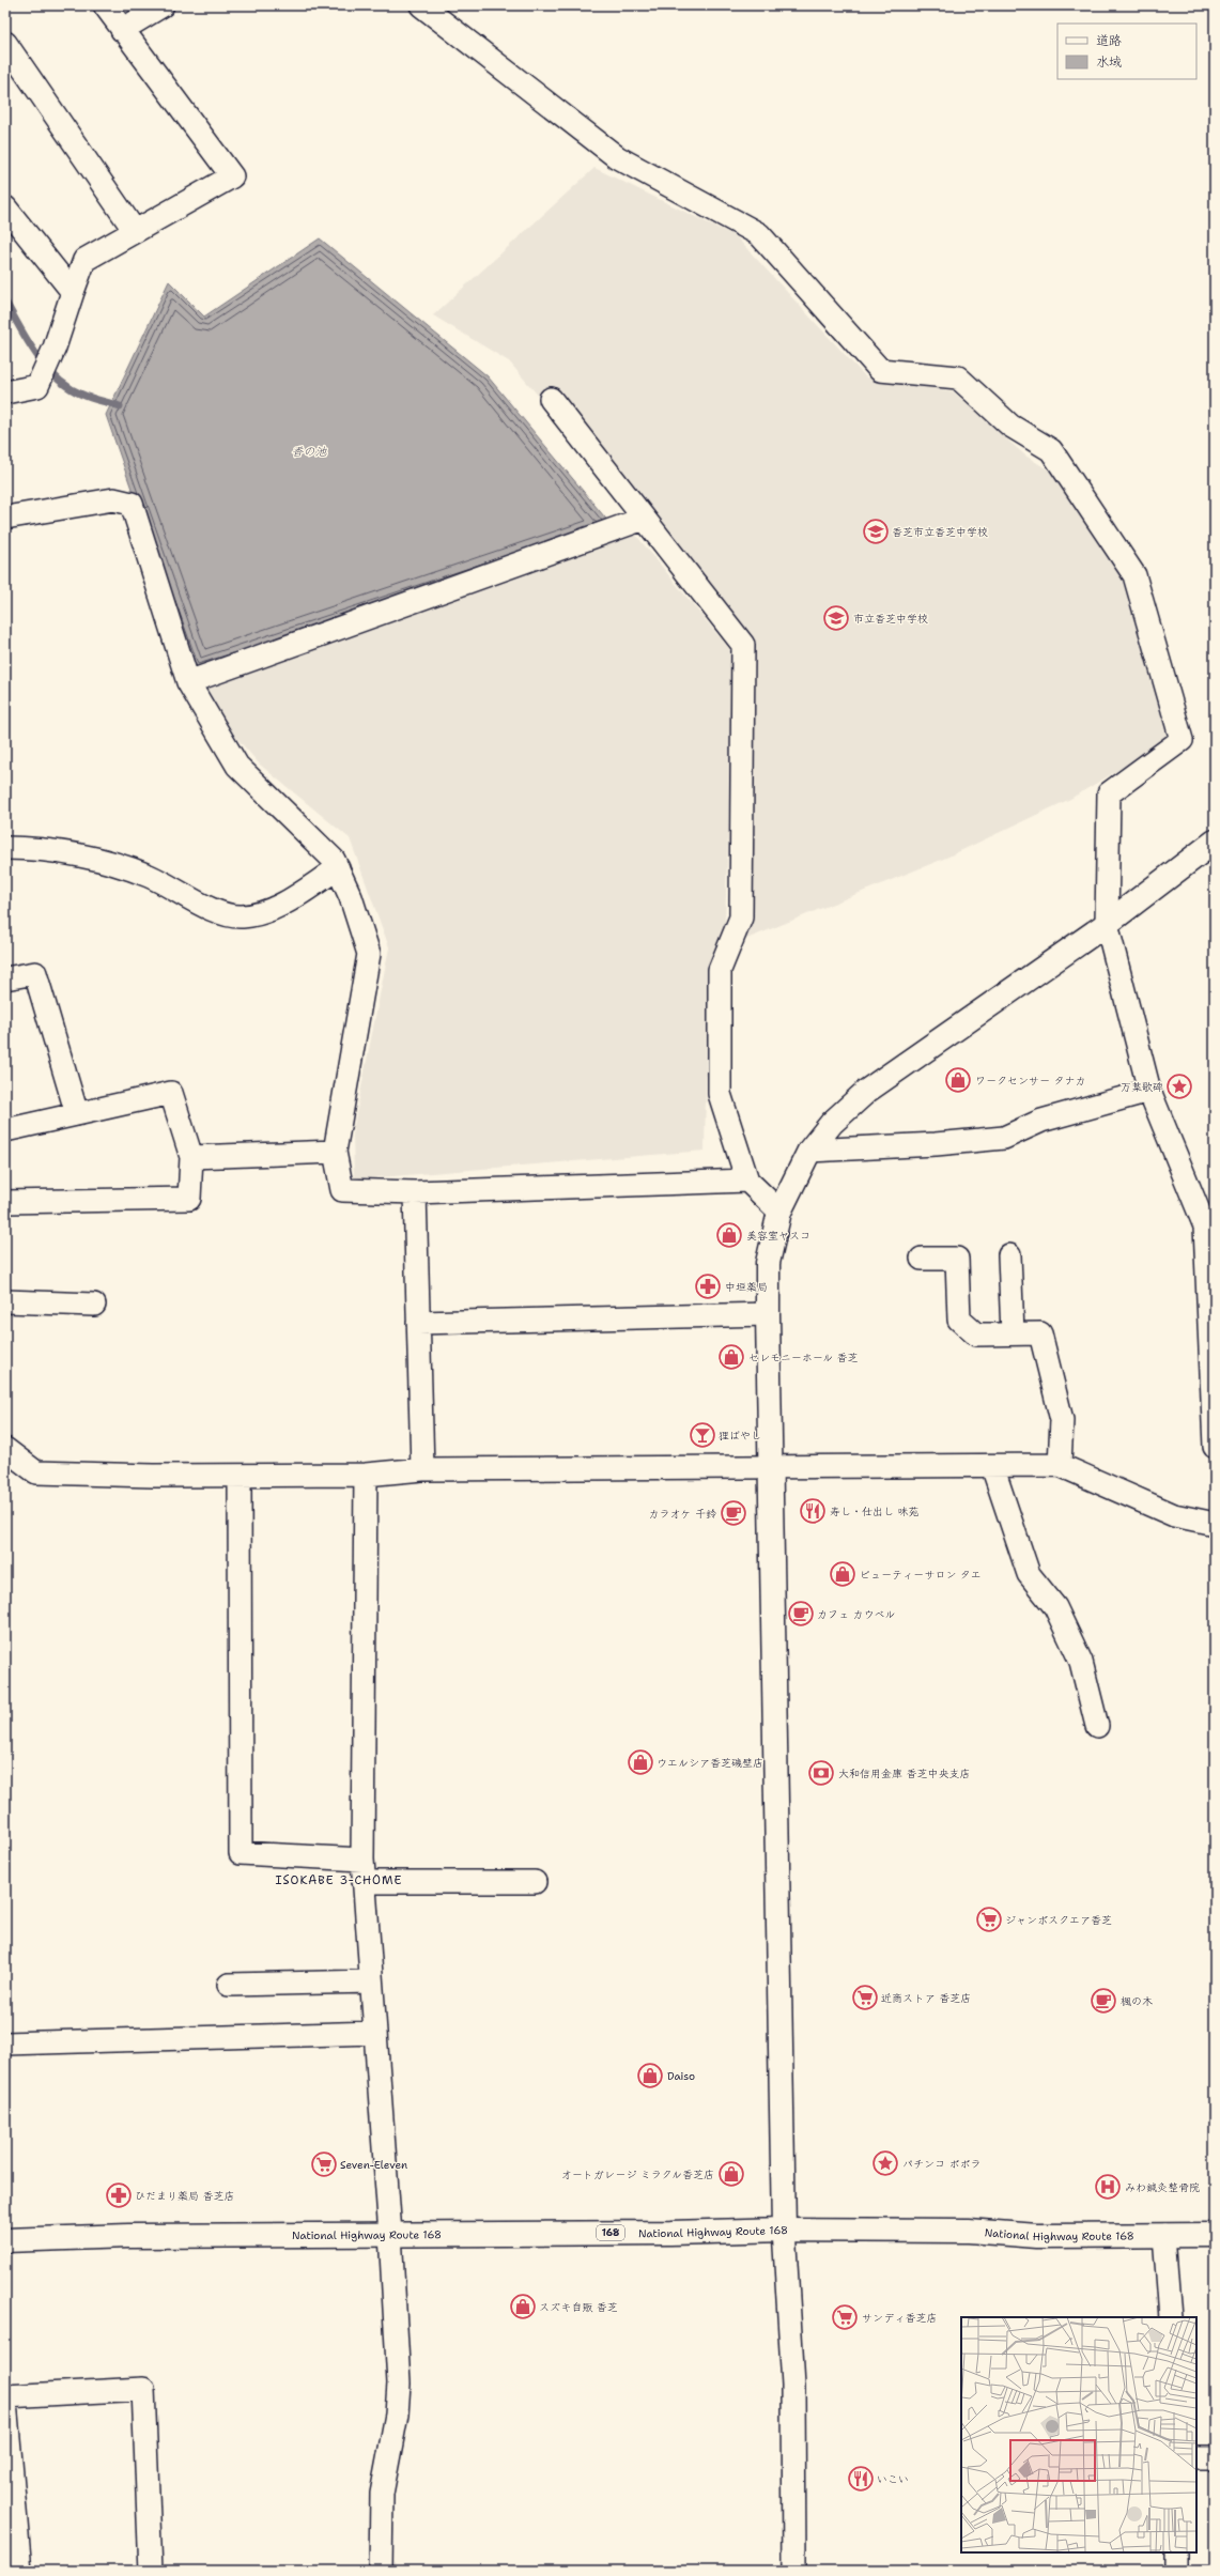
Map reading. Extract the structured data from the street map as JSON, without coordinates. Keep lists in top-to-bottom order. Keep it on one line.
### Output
{"streets":{"main road":["National Highway Route 168","168"]},"districts":["ISOKABE 3-CHOME"],"water":["香の池"],"places":{"school or university":["香芝市立香芝中学校","市立香芝中学校"],"shop":["ワークセンサー タナカ","美容室ヤスコ","セレモニーホール 香芝","ビューティーサロン タエ","ウエルシア香芝磯壁店","Daiso","オートガレージ ミラクル香芝店","スズキ自販 香芝"],"place":["万葉歌碑","パチンコ ポポラ"],"pharmacy":["中垣薬局","ひだまり薬局 香芝店"],"bar":["狸ばやし"],"restaurant":["寿し・仕出し 味苑","いこい"],"cafe":["カラオケ 千鈴","カフェ カウベル","楓の木"],"bank":["大和信用金庫 香芝中央支店"],"supermarket":["ジャンボスクエア香芝","近商ストア 香芝店","Seven-Eleven","サンディ香芝店"],"hospital":["みわ鍼灸整骨院"]},"legend":["道路","水域"]}
